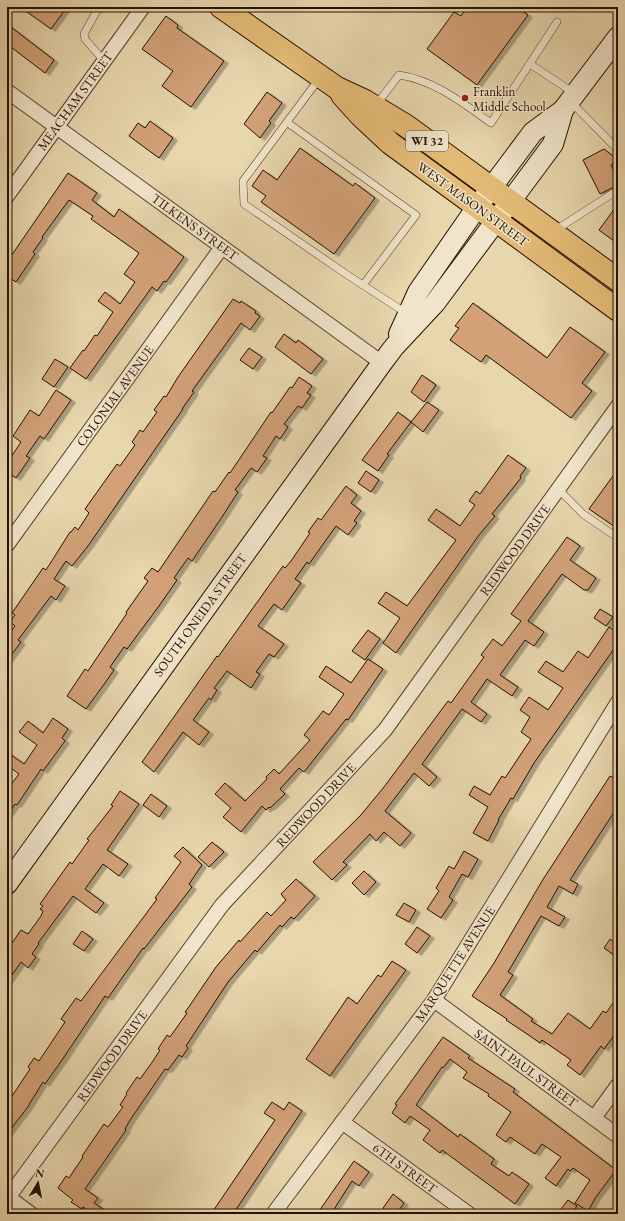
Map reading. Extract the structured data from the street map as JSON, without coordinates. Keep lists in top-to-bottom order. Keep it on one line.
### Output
{"streets":{"main road":["WI 32","WEST MASON STREET"],"street":["MEACHAM STREET","TILKENS STREET","COLONIAL AVENUE","REDWOOD DRIVE","SOUTH ONEIDA STREET","MARQUETTE AVENUE","SAINT PAUL STREET","6TH STREET"]},"crossings":[["MEACHAM STREET","TILKENS STREET"],["WEST MASON STREET","SOUTH ONEIDA STREET"],["TILKENS STREET","COLONIAL AVENUE"],["TILKENS STREET","SOUTH ONEIDA STREET"],["MARQUETTE AVENUE","SAINT PAUL STREET"],["MARQUETTE AVENUE","6TH STREET"]],"places":["Franklin Middle School"],"north":"top"}
